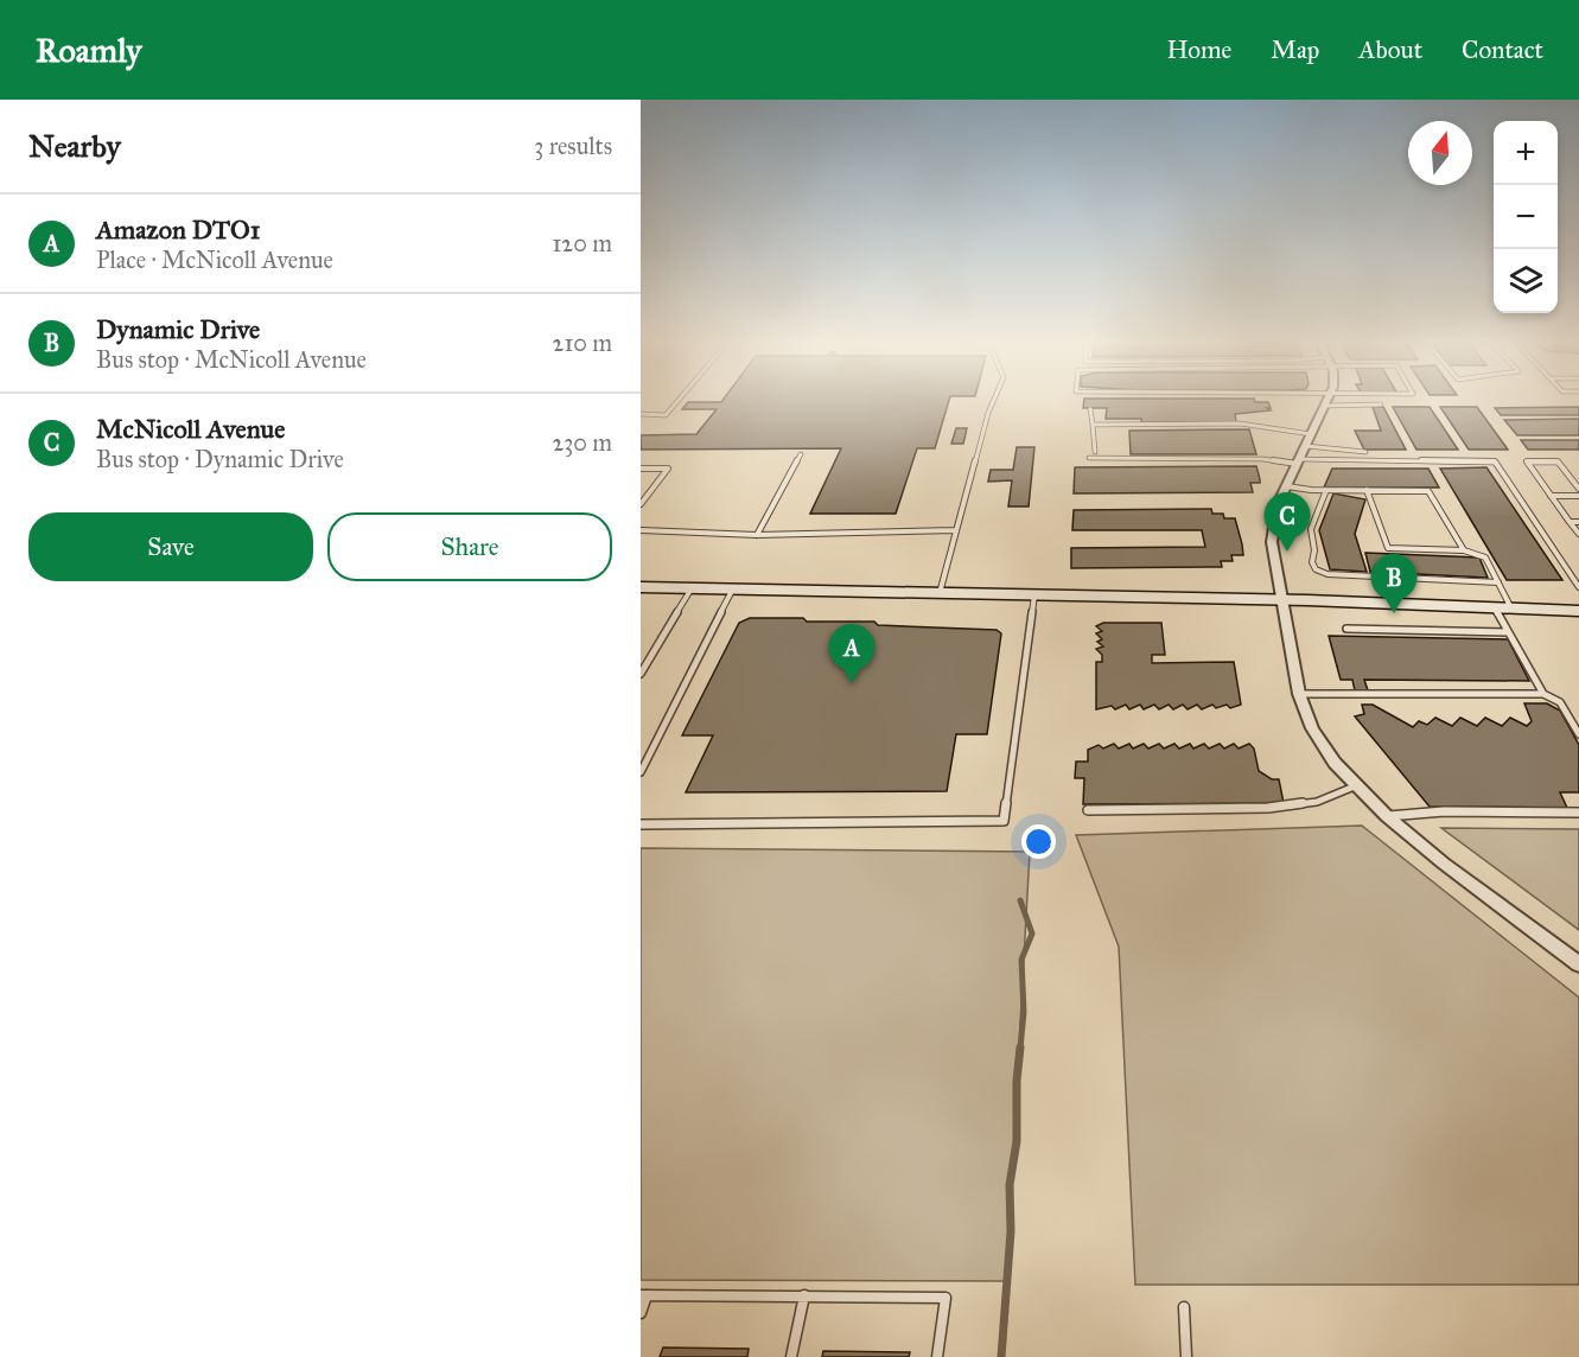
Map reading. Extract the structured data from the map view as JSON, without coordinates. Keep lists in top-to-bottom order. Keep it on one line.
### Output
{"north":"top","page":{"header":"Roamly","nav":["Home","Map","About","Contact"],"heading":["Nearby","3 results"],"map_buttons":["+","−"],"list":[{"mark":"A","name":"Amazon DTO1","note":"Place · McNicoll Avenue","value":"120 m"},{"mark":"B","name":"Dynamic Drive","note":"Bus stop · McNicoll Avenue","value":"210 m"},{"mark":"C","name":"McNicoll Avenue","note":"Bus stop · Dynamic Drive","value":"230 m"}],"buttons":["Save","Share"],"pins":["C","B","A"]}}
